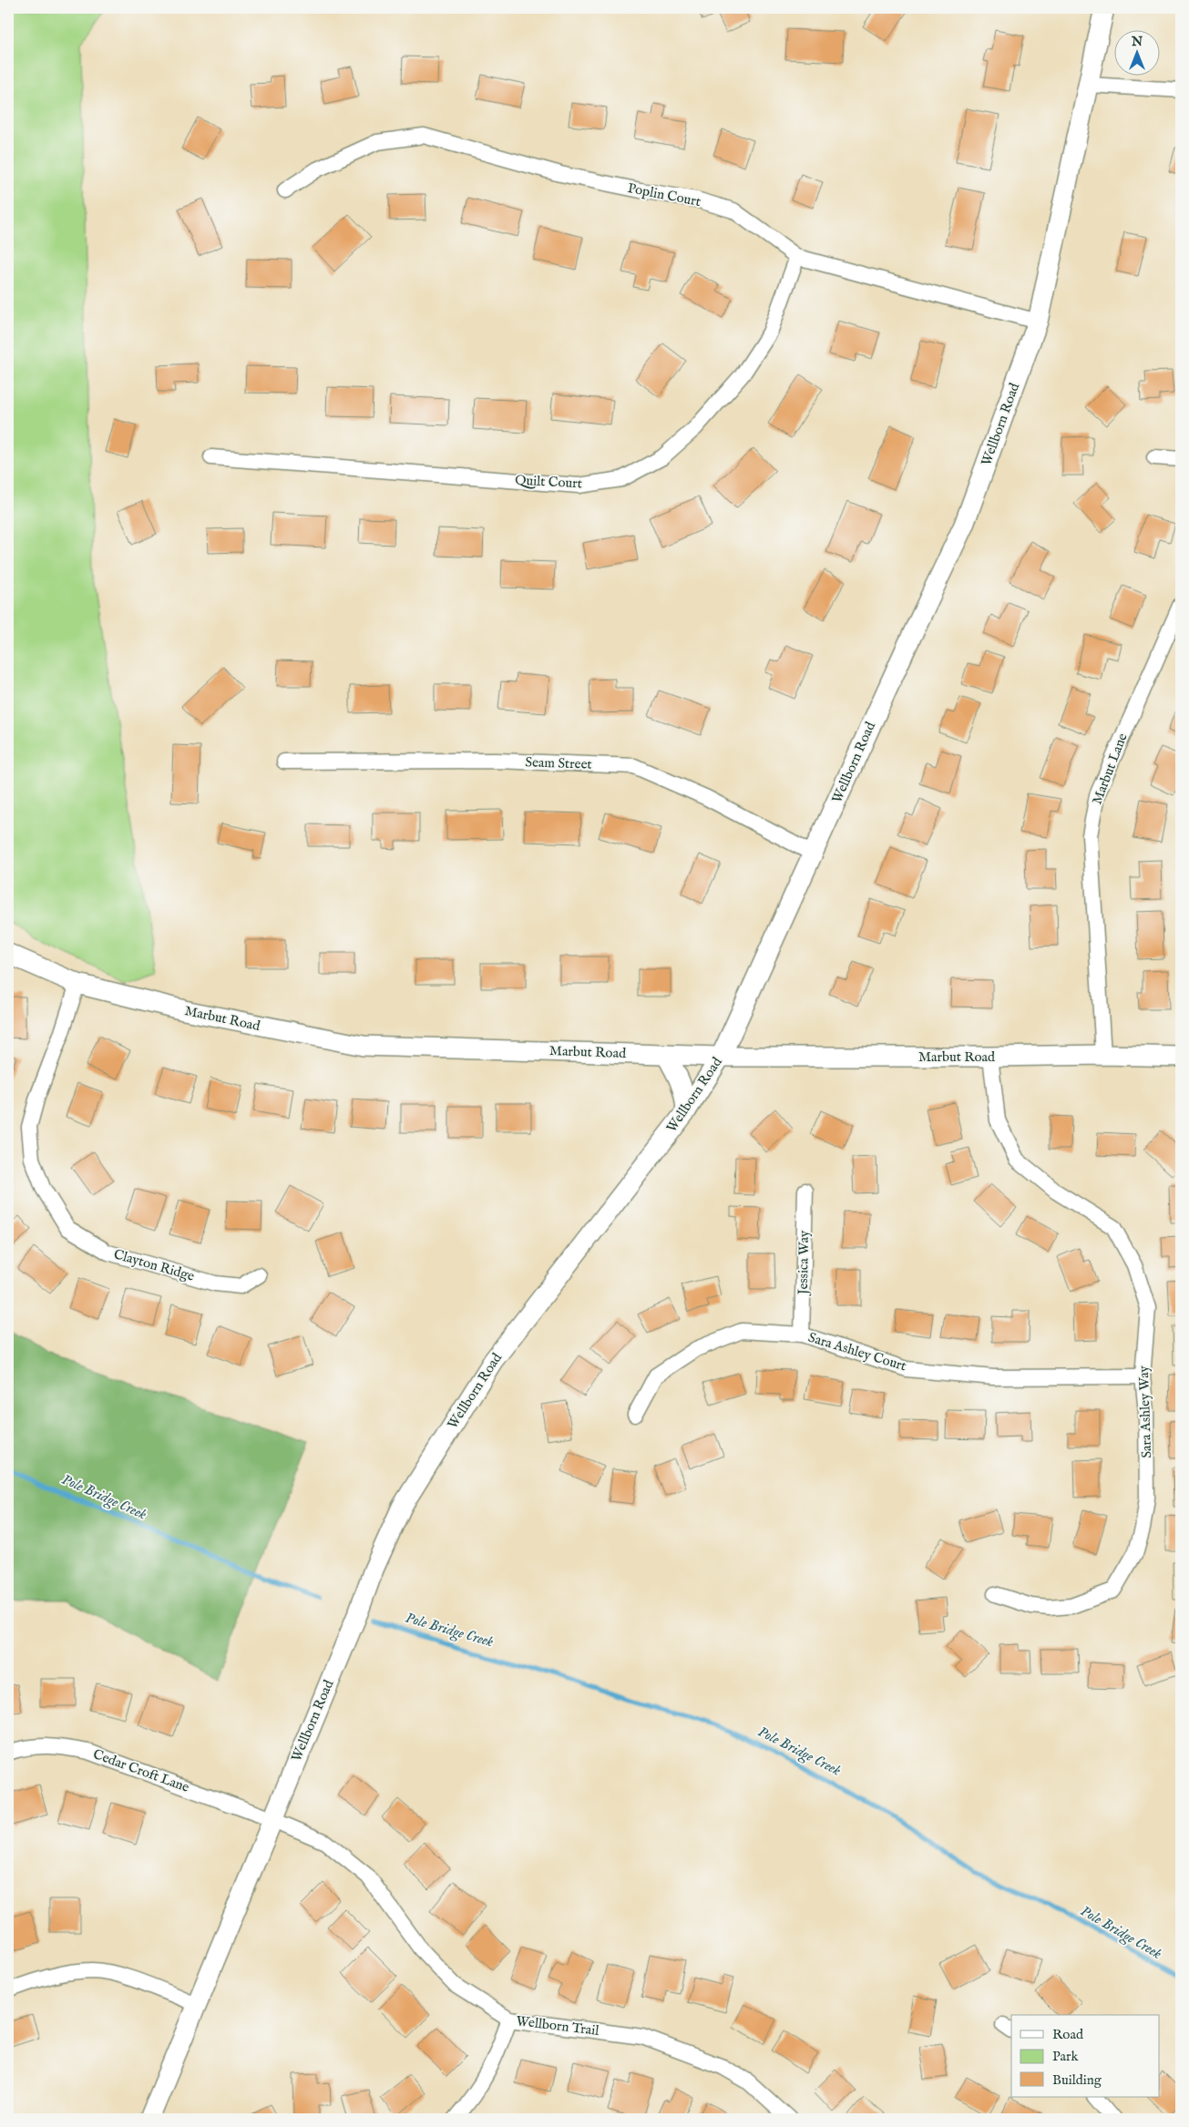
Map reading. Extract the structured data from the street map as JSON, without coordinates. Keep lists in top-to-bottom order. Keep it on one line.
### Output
{"streets":{"street":["Poplin Court","Wellborn Road","Quilt Court","Seam Street","Marbut Lane","Marbut Road","Jessica Way","Clayton Ridge","Sara Ashley Court","Sara Ashley Way","Cedar Croft Lane","Wellborn Trail"]},"crossings":[["Poplin Court","Wellborn Road"],["Poplin Court","Quilt Court"],["Wellborn Road","Seam Street"],["Wellborn Road","Marbut Road"],["Wellborn Road","Cedar Croft Lane"],["Wellborn Road","Wellborn Trail"],["Marbut Lane","Marbut Road"],["Marbut Road","Clayton Ridge"],["Marbut Road","Sara Ashley Way"],["Jessica Way","Sara Ashley Court"],["Sara Ashley Court","Sara Ashley Way"],["Cedar Croft Lane","Wellborn Trail"]],"water":["Pole Bridge Creek"],"legend":["Road","Park","Building"],"north":"top"}
